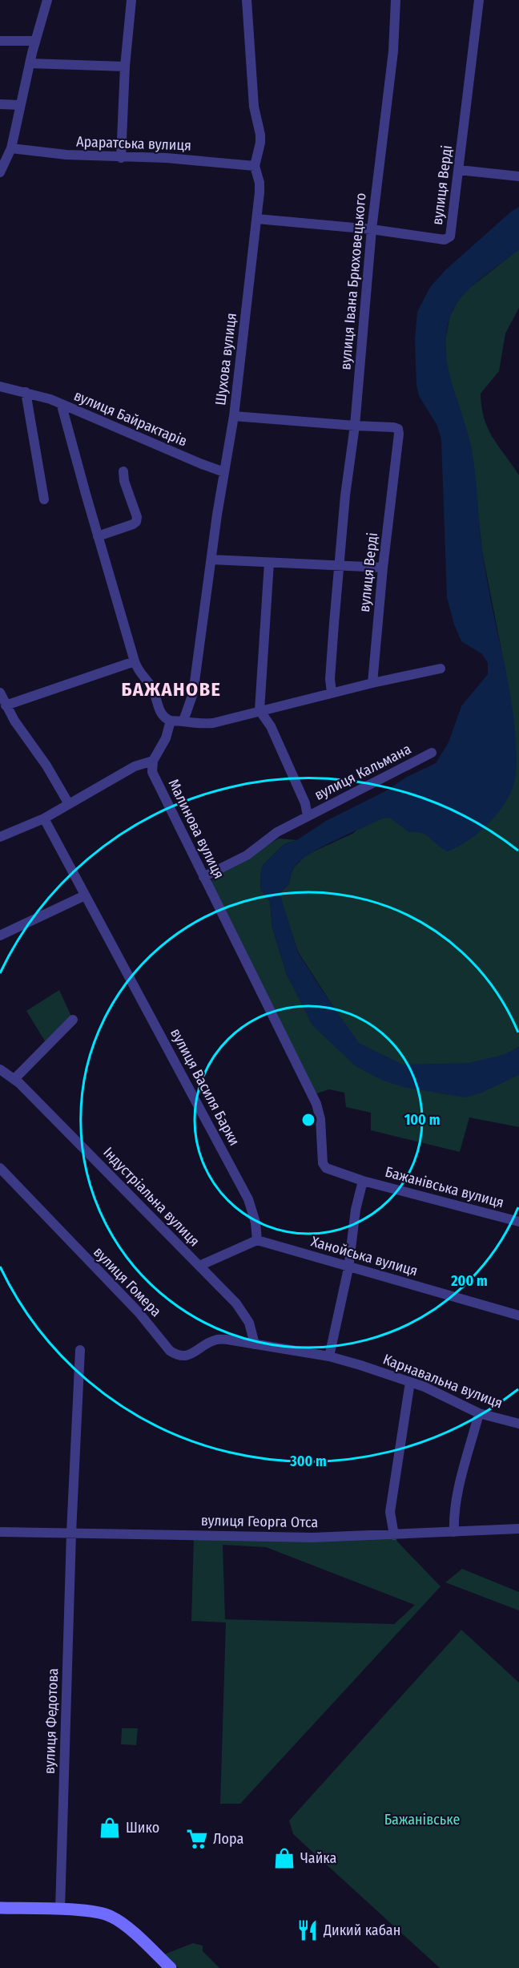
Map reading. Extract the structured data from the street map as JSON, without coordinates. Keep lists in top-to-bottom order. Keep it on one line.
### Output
{"streets":{"street":["Араратська вулиця","вулиця Верді","вулиця Івана Брюховецького","Шухова вулиця","вулиця Байрактарів","вулиця Кальмана","Малинова вулиця","вулиця Василя Барки","Бажанівська вулиця","Індустріальна вулиця","Ханойська вулиця","вулиця Гомера","Карнавальна вулиця","вулиця Георга Отса","вулиця Федотова"]},"crossings":[["Араратська вулиця","Шухова вулиця"],["вулиця Верді","вулиця Івана Брюховецького"],["вулиця Верді","Шухова вулиця"],["Шухова вулиця","вулиця Байрактарів"],["вулиця Кальмана","Малинова вулиця"],["Малинова вулиця","Бажанівська вулиця"],["вулиця Василя Барки","Ханойська вулиця"],["Індустріальна вулиця","вулиця Гомера"],["вулиця Гомера","Карнавальна вулиця"],["вулиця Георга Отса","вулиця Федотова"]],"districts":["БАЖАНОВЕ"],"parks":["Бажанівське"],"places":{"shop":["Шико","Чайка"],"supermarket":["Лора"],"restaurant":["Дикий кабан"]},"rings":["100 m","200 m","300 m"]}
